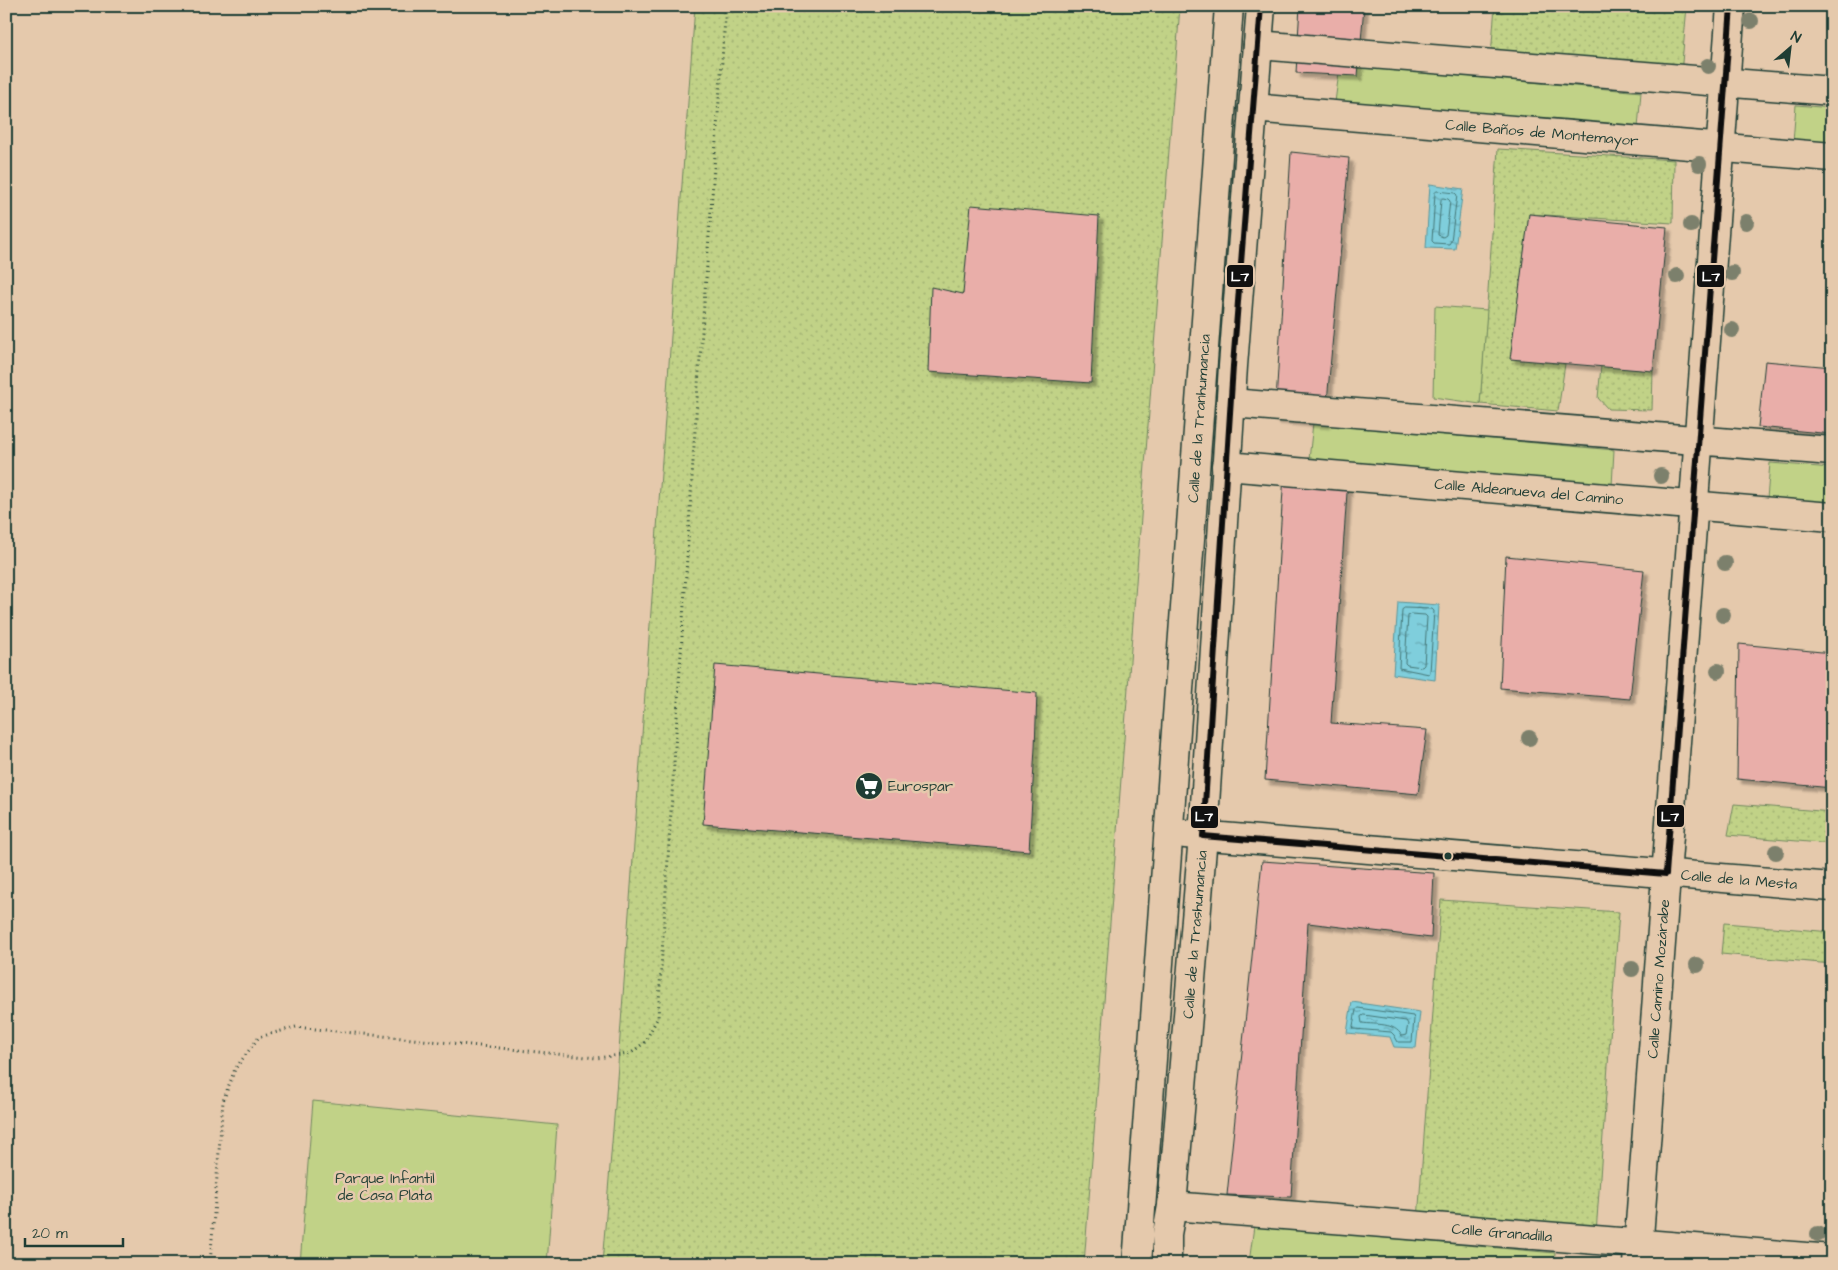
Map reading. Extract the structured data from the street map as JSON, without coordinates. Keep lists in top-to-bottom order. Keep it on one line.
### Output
{"streets":{"street":["Calle Baños de Montemayor","Calle de la Tranhumancia","Calle Aldeanueva del Camino","Calle de la Mesta","Calle de la Trashumancia","Calle Camino Mozárabe","Calle Granadilla"]},"crossings":[["Calle Baños de Montemayor","Calle de la Trashumancia"],["Calle Baños de Montemayor","Calle Camino Mozárabe"],["Calle de la Tranhumancia","Calle de la Mesta"],["Calle de la Tranhumancia","Calle de la Trashumancia"],["Calle Aldeanueva del Camino","Calle de la Trashumancia"],["Calle Aldeanueva del Camino","Calle Camino Mozárabe"],["Calle de la Mesta","Calle de la Trashumancia"],["Calle de la Mesta","Calle Camino Mozárabe"],["Calle de la Trashumancia","Calle Granadilla"],["Calle Camino Mozárabe","Calle Granadilla"]],"parks":["Parque Infantil de Casa Plata"],"places":{"supermarket":["Eurospar"]},"lines":["transit line L7"],"scale_bar":"20 m","north":"top right"}
